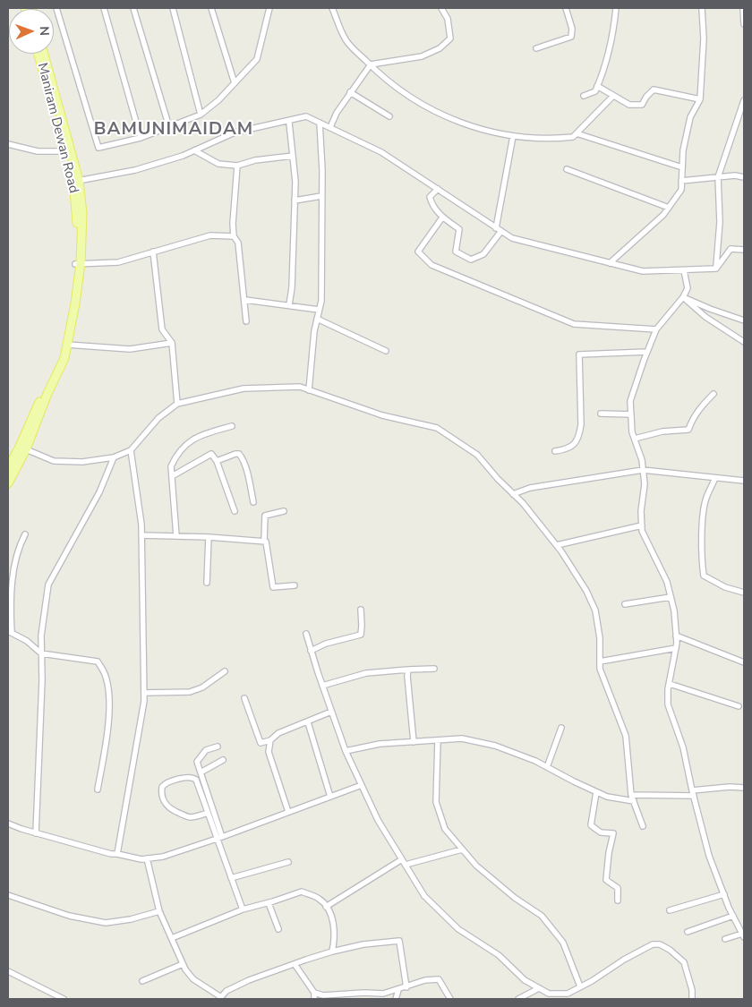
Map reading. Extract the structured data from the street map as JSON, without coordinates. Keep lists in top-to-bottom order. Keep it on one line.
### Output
{"streets":{"main road":["Maniram Dewan Road"]},"districts":["BAMUNIMAIDAM"],"north":"right"}
